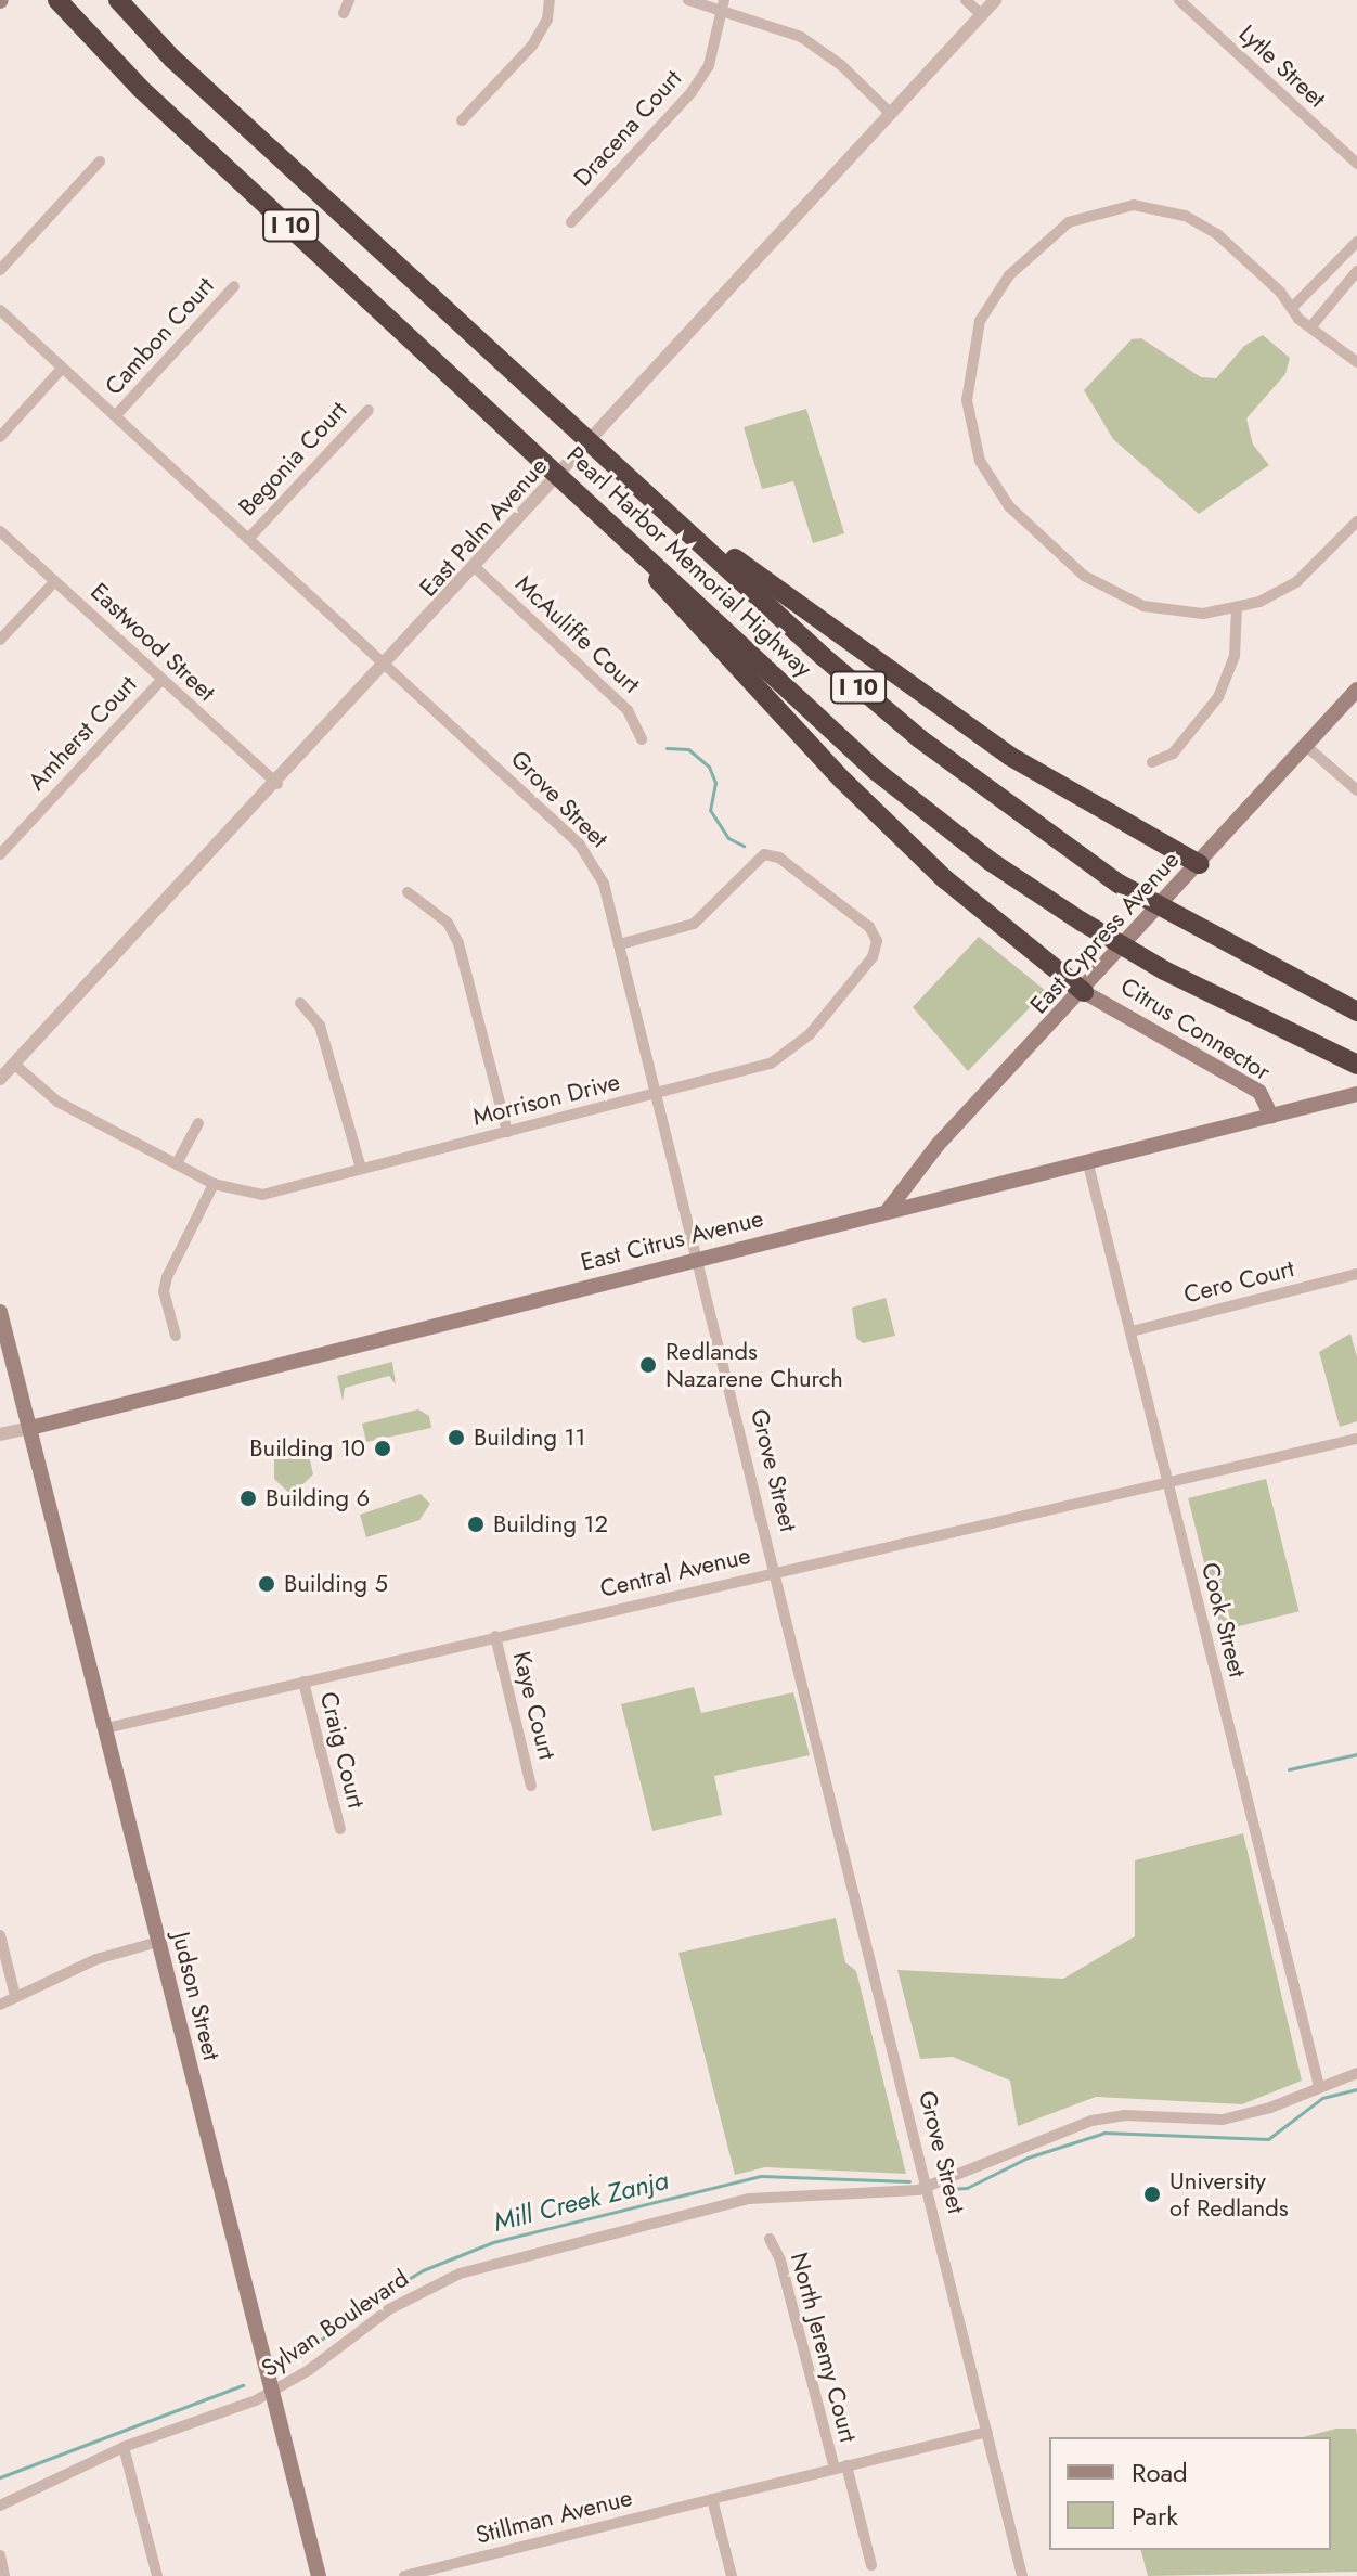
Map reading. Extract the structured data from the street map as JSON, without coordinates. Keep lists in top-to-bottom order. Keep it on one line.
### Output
{"streets":{"highway":["I 10","Pearl Harbor Memorial Highway"],"main road":["East Cypress Avenue","Citrus Connector","East Citrus Avenue","Judson Street"],"street":["Lytle Street","Dracena Court","Cambon Court","Begonia Court","East Palm Avenue","McAuliffe Court","Eastwood Street","Amherst Court","Grove Street","Morrison Drive","Cero Court","Central Avenue","Cook Street","Kaye Court","Craig Court","Sylvan Boulevard","North Jeremy Court","Stillman Avenue"]},"crossings":[["Cambon Court","Grove Street"],["Begonia Court","Grove Street"],["East Palm Avenue","McAuliffe Court"],["East Palm Avenue","Eastwood Street"],["East Palm Avenue","Grove Street"],["East Palm Avenue","Morrison Drive"],["Eastwood Street","Amherst Court"],["Grove Street","Morrison Drive"],["Grove Street","East Citrus Avenue"],["Grove Street","Central Avenue"],["Grove Street","Sylvan Boulevard"],["Grove Street","Stillman Avenue"],["East Cypress Avenue","Citrus Connector"],["East Cypress Avenue","East Citrus Avenue"],["Citrus Connector","East Citrus Avenue"],["East Citrus Avenue","Cook Street"],["East Citrus Avenue","Judson Street"],["Cero Court","Cook Street"],["Central Avenue","Cook Street"],["Central Avenue","Kaye Court"],["Central Avenue","Craig Court"],["Central Avenue","Judson Street"],["Cook Street","Sylvan Boulevard"],["Judson Street","Sylvan Boulevard"],["North Jeremy Court","Stillman Avenue"]],"water":["Mill Creek Zanja"],"places":["Redlands Nazarene Church","Building 11","Building 10","Building 6","Building 12","Building 5","University of Redlands"],"legend":["Road","Park"]}
